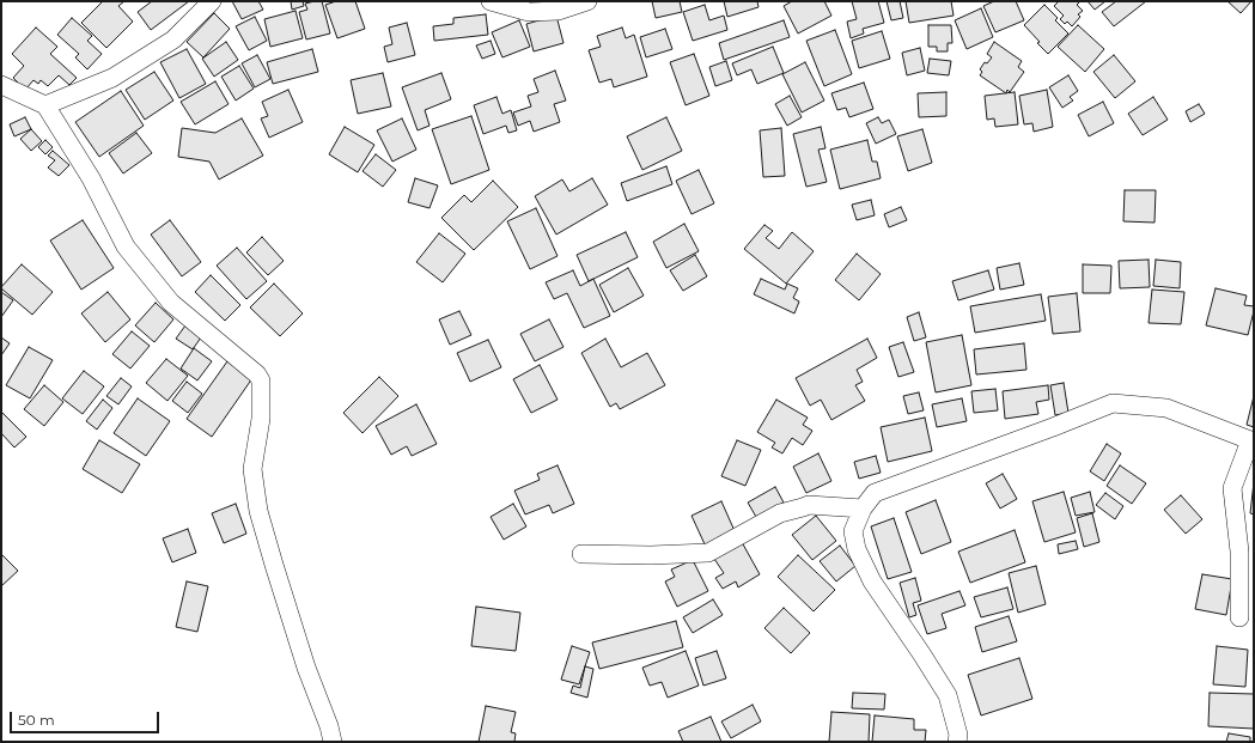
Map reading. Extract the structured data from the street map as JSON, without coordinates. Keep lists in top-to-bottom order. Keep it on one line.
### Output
{"scale_bar":"50 m"}
